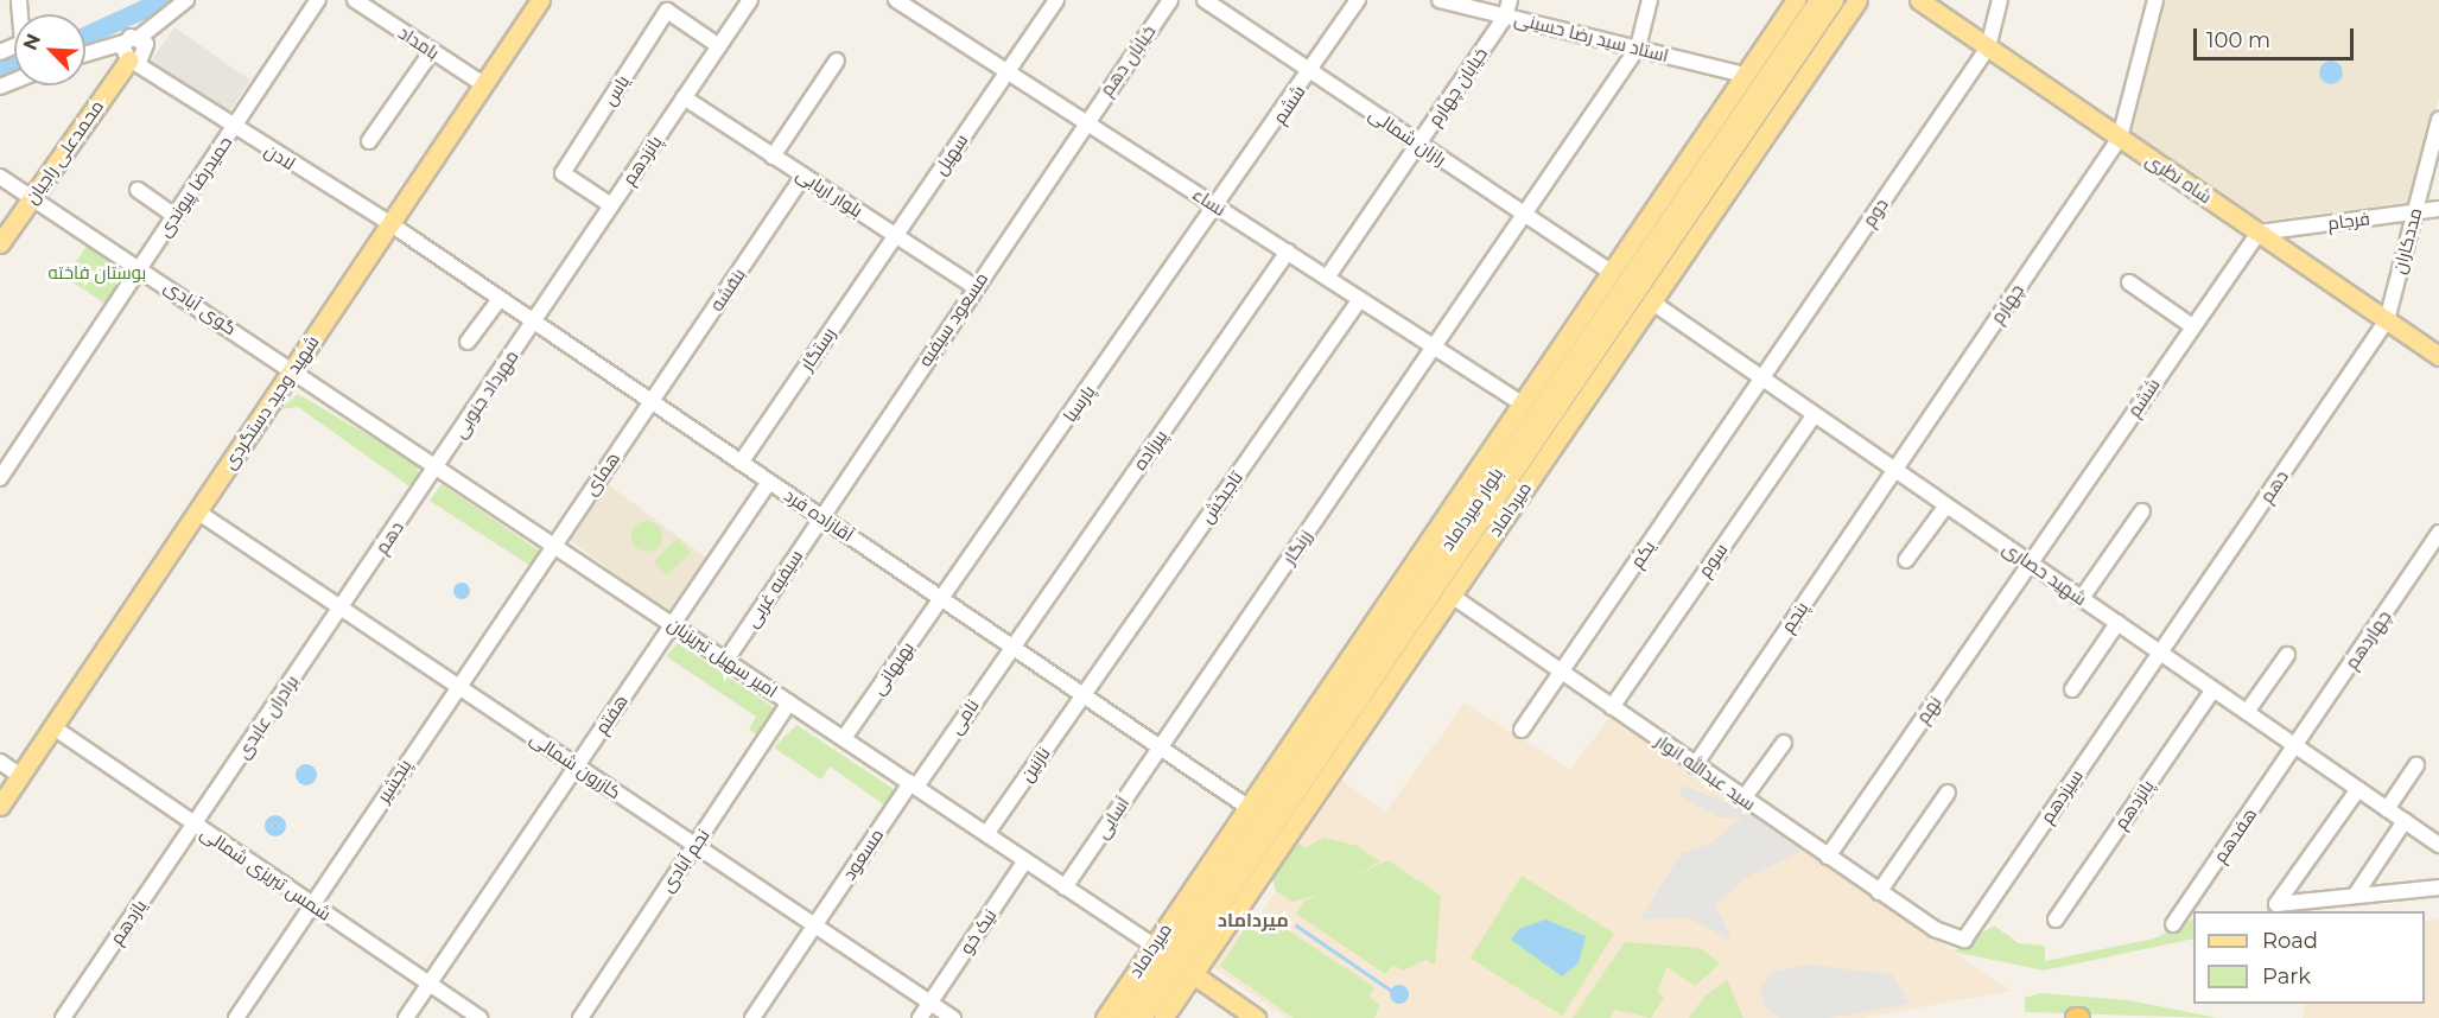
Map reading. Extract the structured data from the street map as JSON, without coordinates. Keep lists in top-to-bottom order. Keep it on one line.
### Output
{"streets":{"main road":["محمدعلی راجیان","شاه نظری","شهید وحید دستگردی","بلوار میرداماد","میرداماد"],"street":["استاد سید رضا حسینی","بامداد","خیابان دهم","خیابان چهارم","یاس","ششم","رازان شمالی","سهیل","لادن","پانزدهم","حمیدرضا پیوندی","بلوار اربابی","نساء","دوم","فرجام","مددکاران","بنفشه","چهارم","گوی آبادی","مسعود سیفیه","رستگار","مهرداد جنوبی","پارسیا","پیرزاده","همای","دهم","تاجبخش","آقازاده فرد","زرنگار","یکم","سوم","شهید حصاری","سیفیه غربی","پنجم","چهاردهم","امیر سهیل تبریزیان","بهبهانی","نهم","هفتم","برادران عابدی","نامی","نازنین","کازرون شمالی","سید عبدالله انوار","پنجشیر","سیزدهم","آسایی","هفدهم","مسعود","نجم آبادی","شمس تبریزی شمالی","یازدهم","نیک خو"]},"crossings":[["استاد سید رضا حسینی","خیابان چهارم"],["استاد سید رضا حسینی","میرداماد"],["بامداد","شهید وحید دستگردی"],["خیابان دهم","نساء"],["خیابان دهم","مسعود سیفیه"],["خیابان چهارم","رازان شمالی"],["خیابان چهارم","نساء"],["یاس","پانزدهم"],["ششم","رازان شمالی"],["ششم","شاه نظری"],["ششم","نساء"],["ششم","فرجام"],["ششم","پارسیا"],["ششم","شهید حصاری"],["ششم","نهم"],["رازان شمالی","میرداماد"],["محمدعلی راجیان","لادن"],["محمدعلی راجیان","گوی آبادی"],["سهیل","بلوار اربابی"],["سهیل","نساء"],["سهیل","رستگار"],["لادن","حمیدرضا پیوندی"],["لادن","شهید وحید دستگردی"],["لادن","آقازاده فرد"],["پانزدهم","بلوار اربابی"],["پانزدهم","مهرداد جنوبی"],["پانزدهم","آقازاده فرد"],["پانزدهم","شهید حصاری"],["شاه نظری","دوم"],["شاه نظری","فرجام"],["شاه نظری","مددکاران"],["شاه نظری","چهارم"],["شاه نظری","دهم"],["حمیدرضا پیوندی","گوی آبادی"],["بلوار اربابی","بنفشه"],["بلوار اربابی","مسعود سیفیه"],["بلوار اربابی","رستگار"],["نساء","مسعود سیفیه"],["نساء","پارسیا"],["نساء","پیرزاده"],["نساء","تاجبخش"],["نساء","میرداماد"],["نساء","زرنگار"],["دوم","یکم"],["دوم","شهید حصاری"],["فرجام","مددکاران"],["مددکاران","دهم"],["بنفشه","همای"],["بنفشه","آقازاده فرد"],["چهارم","شهید حصاری"],["چهارم","پنجم"],["گوی آبادی","شهید وحید دستگردی"],["گوی آبادی","امیر سهیل تبریزیان"],["مسعود سیفیه","آقازاده فرد"],["مسعود سیفیه","سیفیه غربی"],["رستگار","آقازاده فرد"],["مهرداد جنوبی","دهم"],["مهرداد جنوبی","آقازاده فرد"],["مهرداد جنوبی","امیر سهیل تبریزیان"],["شهید وحید دستگردی","آقازاده فرد"],["شهید وحید دستگردی","امیر سهیل تبریزیان"],["شهید وحید دستگردی","کازرون شمالی"],["شهید وحید دستگردی","شمس تبریزی شمالی"],["پارسیا","آقازاده فرد"],["پارسیا","بهبهانی"],["پیرزاده","آقازاده فرد"],["پیرزاده","نامی"],["همای","آقازاده فرد"],["همای","امیر سهیل تبریزیان"],["همای","پنجشیر"],["دهم","شهید حصاری"],["دهم","امیر سهیل تبریزیان"],["دهم","برادران عابدی"],["دهم","کازرون شمالی"],["دهم","سیزدهم"],["تاجبخش","آقازاده فرد"],["تاجبخش","نازنین"],["میرداماد","آقازاده فرد"],["میرداماد","شهید حصاری"],["میرداماد","امیر سهیل تبریزیان"],["میرداماد","سید عبدالله انوار"],["آقازاده فرد","زرنگار"],["آقازاده فرد","سیفیه غربی"],["آقازاده فرد","بهبهانی"],["آقازاده فرد","هفتم"],["آقازاده فرد","نامی"],["آقازاده فرد","نازنین"],["آقازاده فرد","آسایی"],["زرنگار","آسایی"],["یکم","شهید حصاری"],["یکم","سید عبدالله انوار"],["سوم","شهید حصاری"],["سوم","سید عبدالله انوار"],["شهید حصاری","پنجم"],["شهید حصاری","چهاردهم"],["شهید حصاری","نهم"],["شهید حصاری","سیزدهم"],["شهید حصاری","هفدهم"],["سیفیه غربی","امیر سهیل تبریزیان"],["پنجم","سید عبدالله انوار"],["چهاردهم","هفدهم"],["امیر سهیل تبریزیان","بهبهانی"],["امیر سهیل تبریزیان","هفتم"],["امیر سهیل تبریزیان","نامی"],["امیر سهیل تبریزیان","نازنین"],["امیر سهیل تبریزیان","پنجشیر"],["امیر سهیل تبریزیان","آسایی"],["امیر سهیل تبریزیان","مسعود"],["امیر سهیل تبریزیان","نجم آبادی"],["امیر سهیل تبریزیان","نیک خو"],["نهم","سید عبدالله انوار"],["هفتم","کازرون شمالی"],["هفتم","شمس تبریزی شمالی"],["برادران عابدی","کازرون شمالی"],["برادران عابدی","شمس تبریزی شمالی"],["برادران عابدی","یازدهم"],["نامی","مسعود"],["کازرون شمالی","پنجشیر"],["کازرون شمالی","مسعود"],["کازرون شمالی","نجم آبادی"],["کازرون شمالی","نیک خو"],["سید عبدالله انوار","سیزدهم"],["پنجشیر","شمس تبریزی شمالی"],["شمس تبریزی شمالی","یازدهم"]],"districts":["میرداماد"],"parks":["بوستان فاخته"],"legend":["Road","Park"],"scale_bar":"100 m","north":"top left"}
